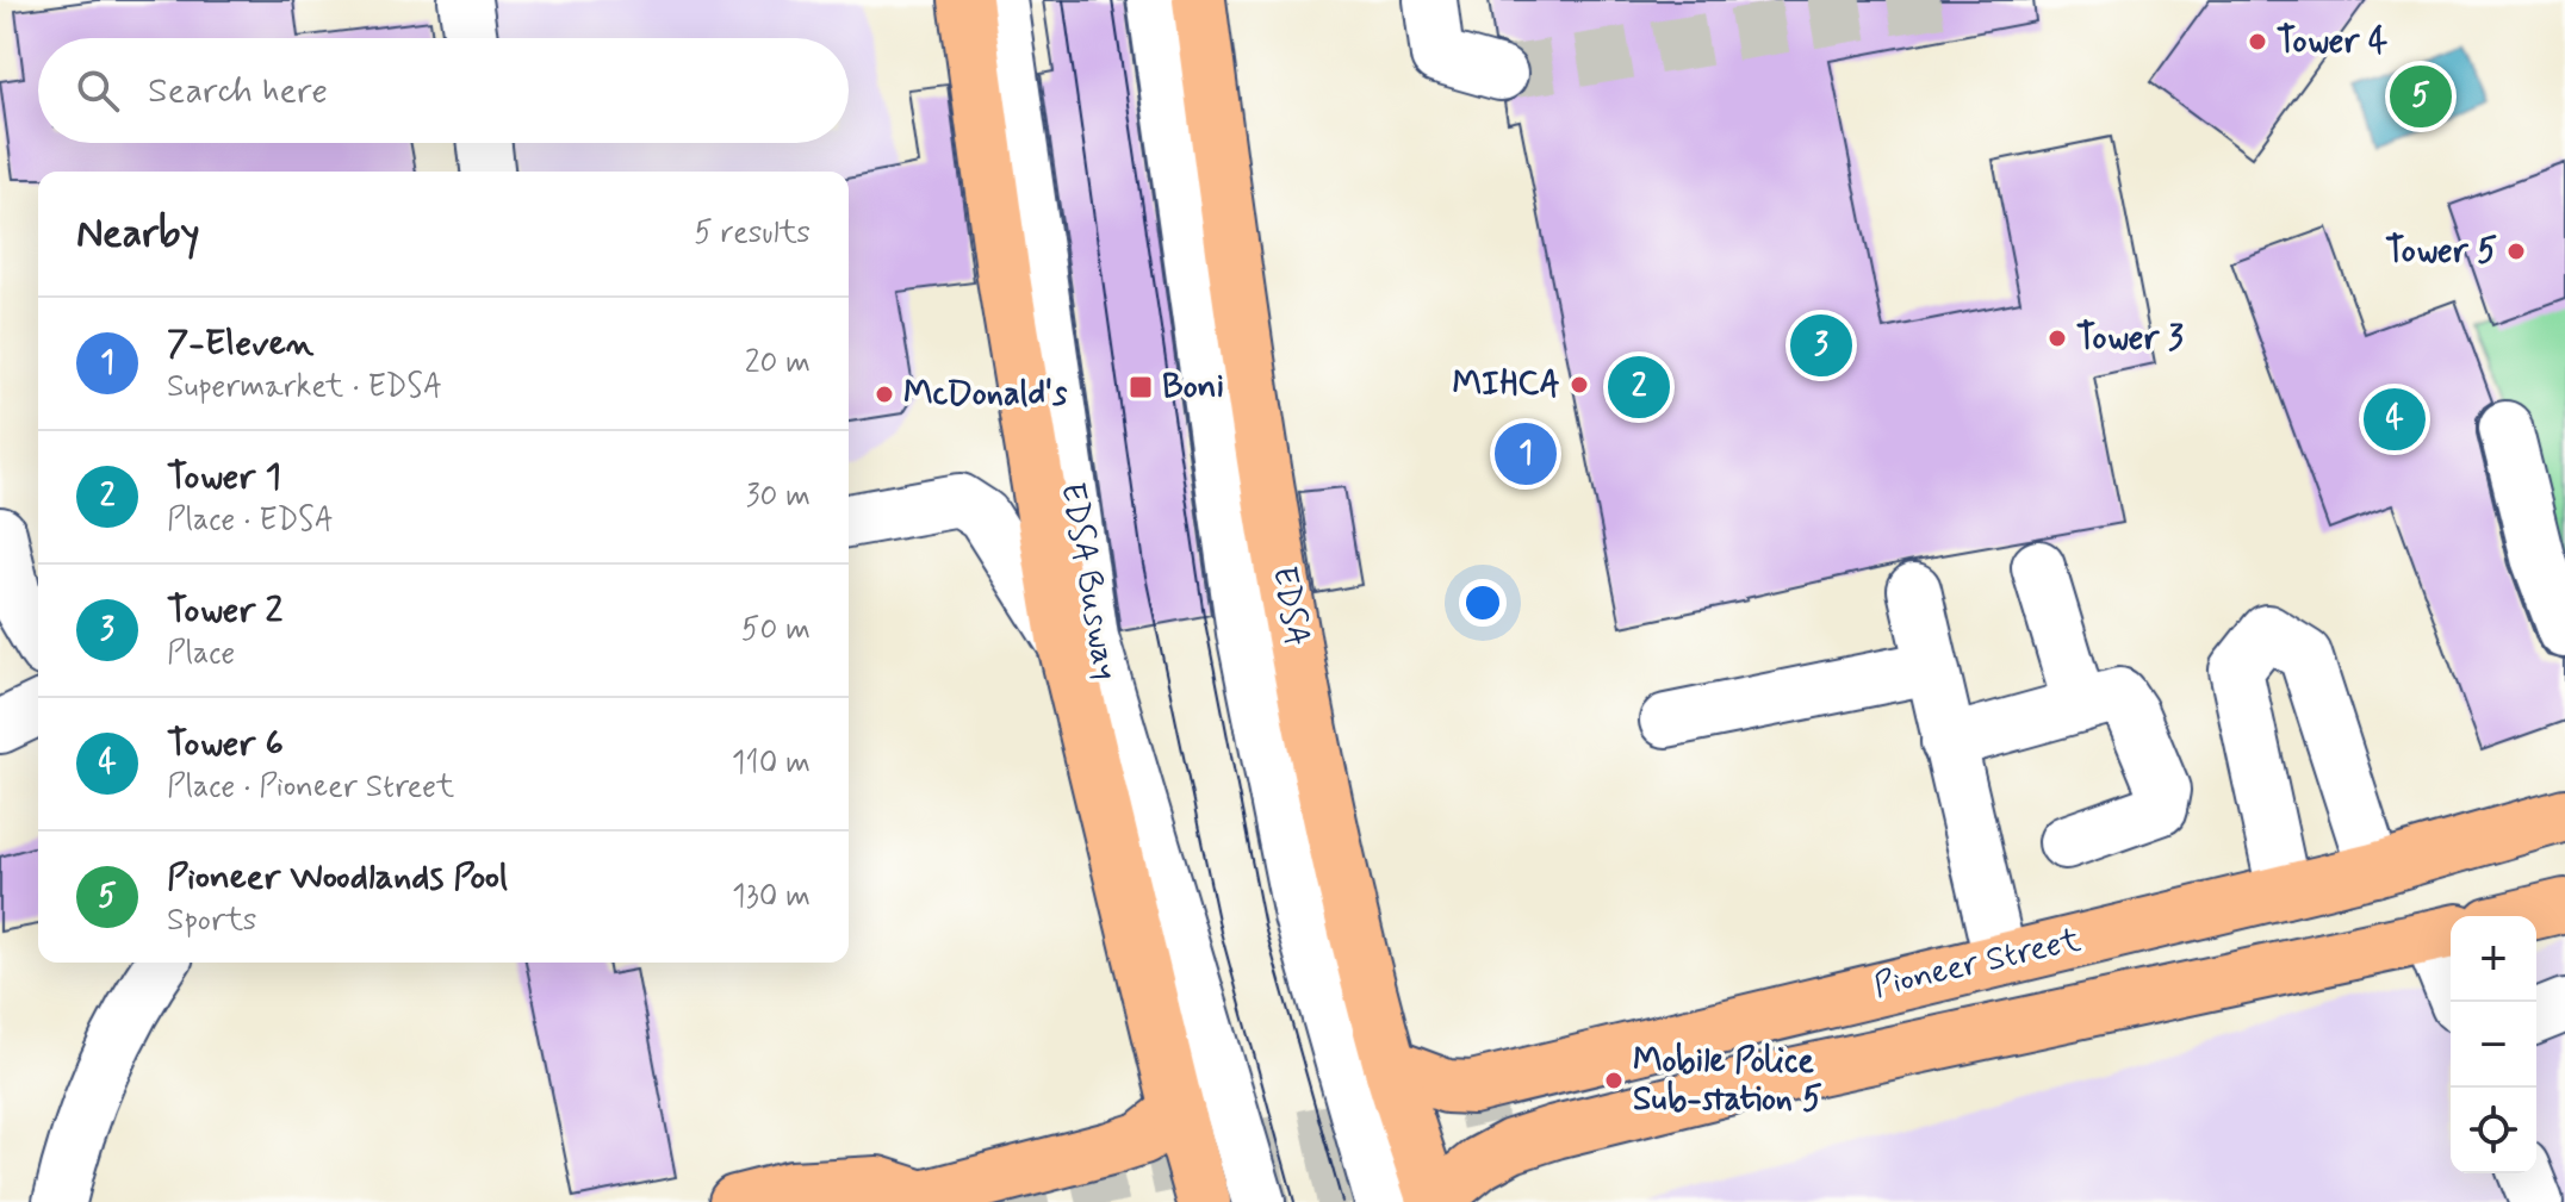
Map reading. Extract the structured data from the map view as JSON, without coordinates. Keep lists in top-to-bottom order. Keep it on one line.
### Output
{"streets":{"main road":["EDSA","Pioneer Street"],"street":["EDSA Busway"]},"crossings":[["EDSA","Pioneer Street"]],"places":{"other":["Tower 4","Tower 5","Tower 3","MIHCA","McDonald's","Mobile Police Sub-station 5"],"transit":["Boni"]},"page":{"search":"Search here","pins":["5","3","2","4","1"],"heading":["Nearby","5 results"],"list":[{"mark":"1","name":"7-Eleven","note":"Supermarket · EDSA","value":"20 m"},{"mark":"2","name":"Tower 1","note":"Place · EDSA","value":"30 m"},{"mark":"3","name":"Tower 2","note":"Place","value":"50 m"},{"mark":"4","name":"Tower 6","note":"Place · Pioneer Street","value":"110 m"},{"mark":"5","name":"Pioneer Woodlands Pool","note":"Sports","value":"130 m"}],"map_buttons":["+","−"]}}
